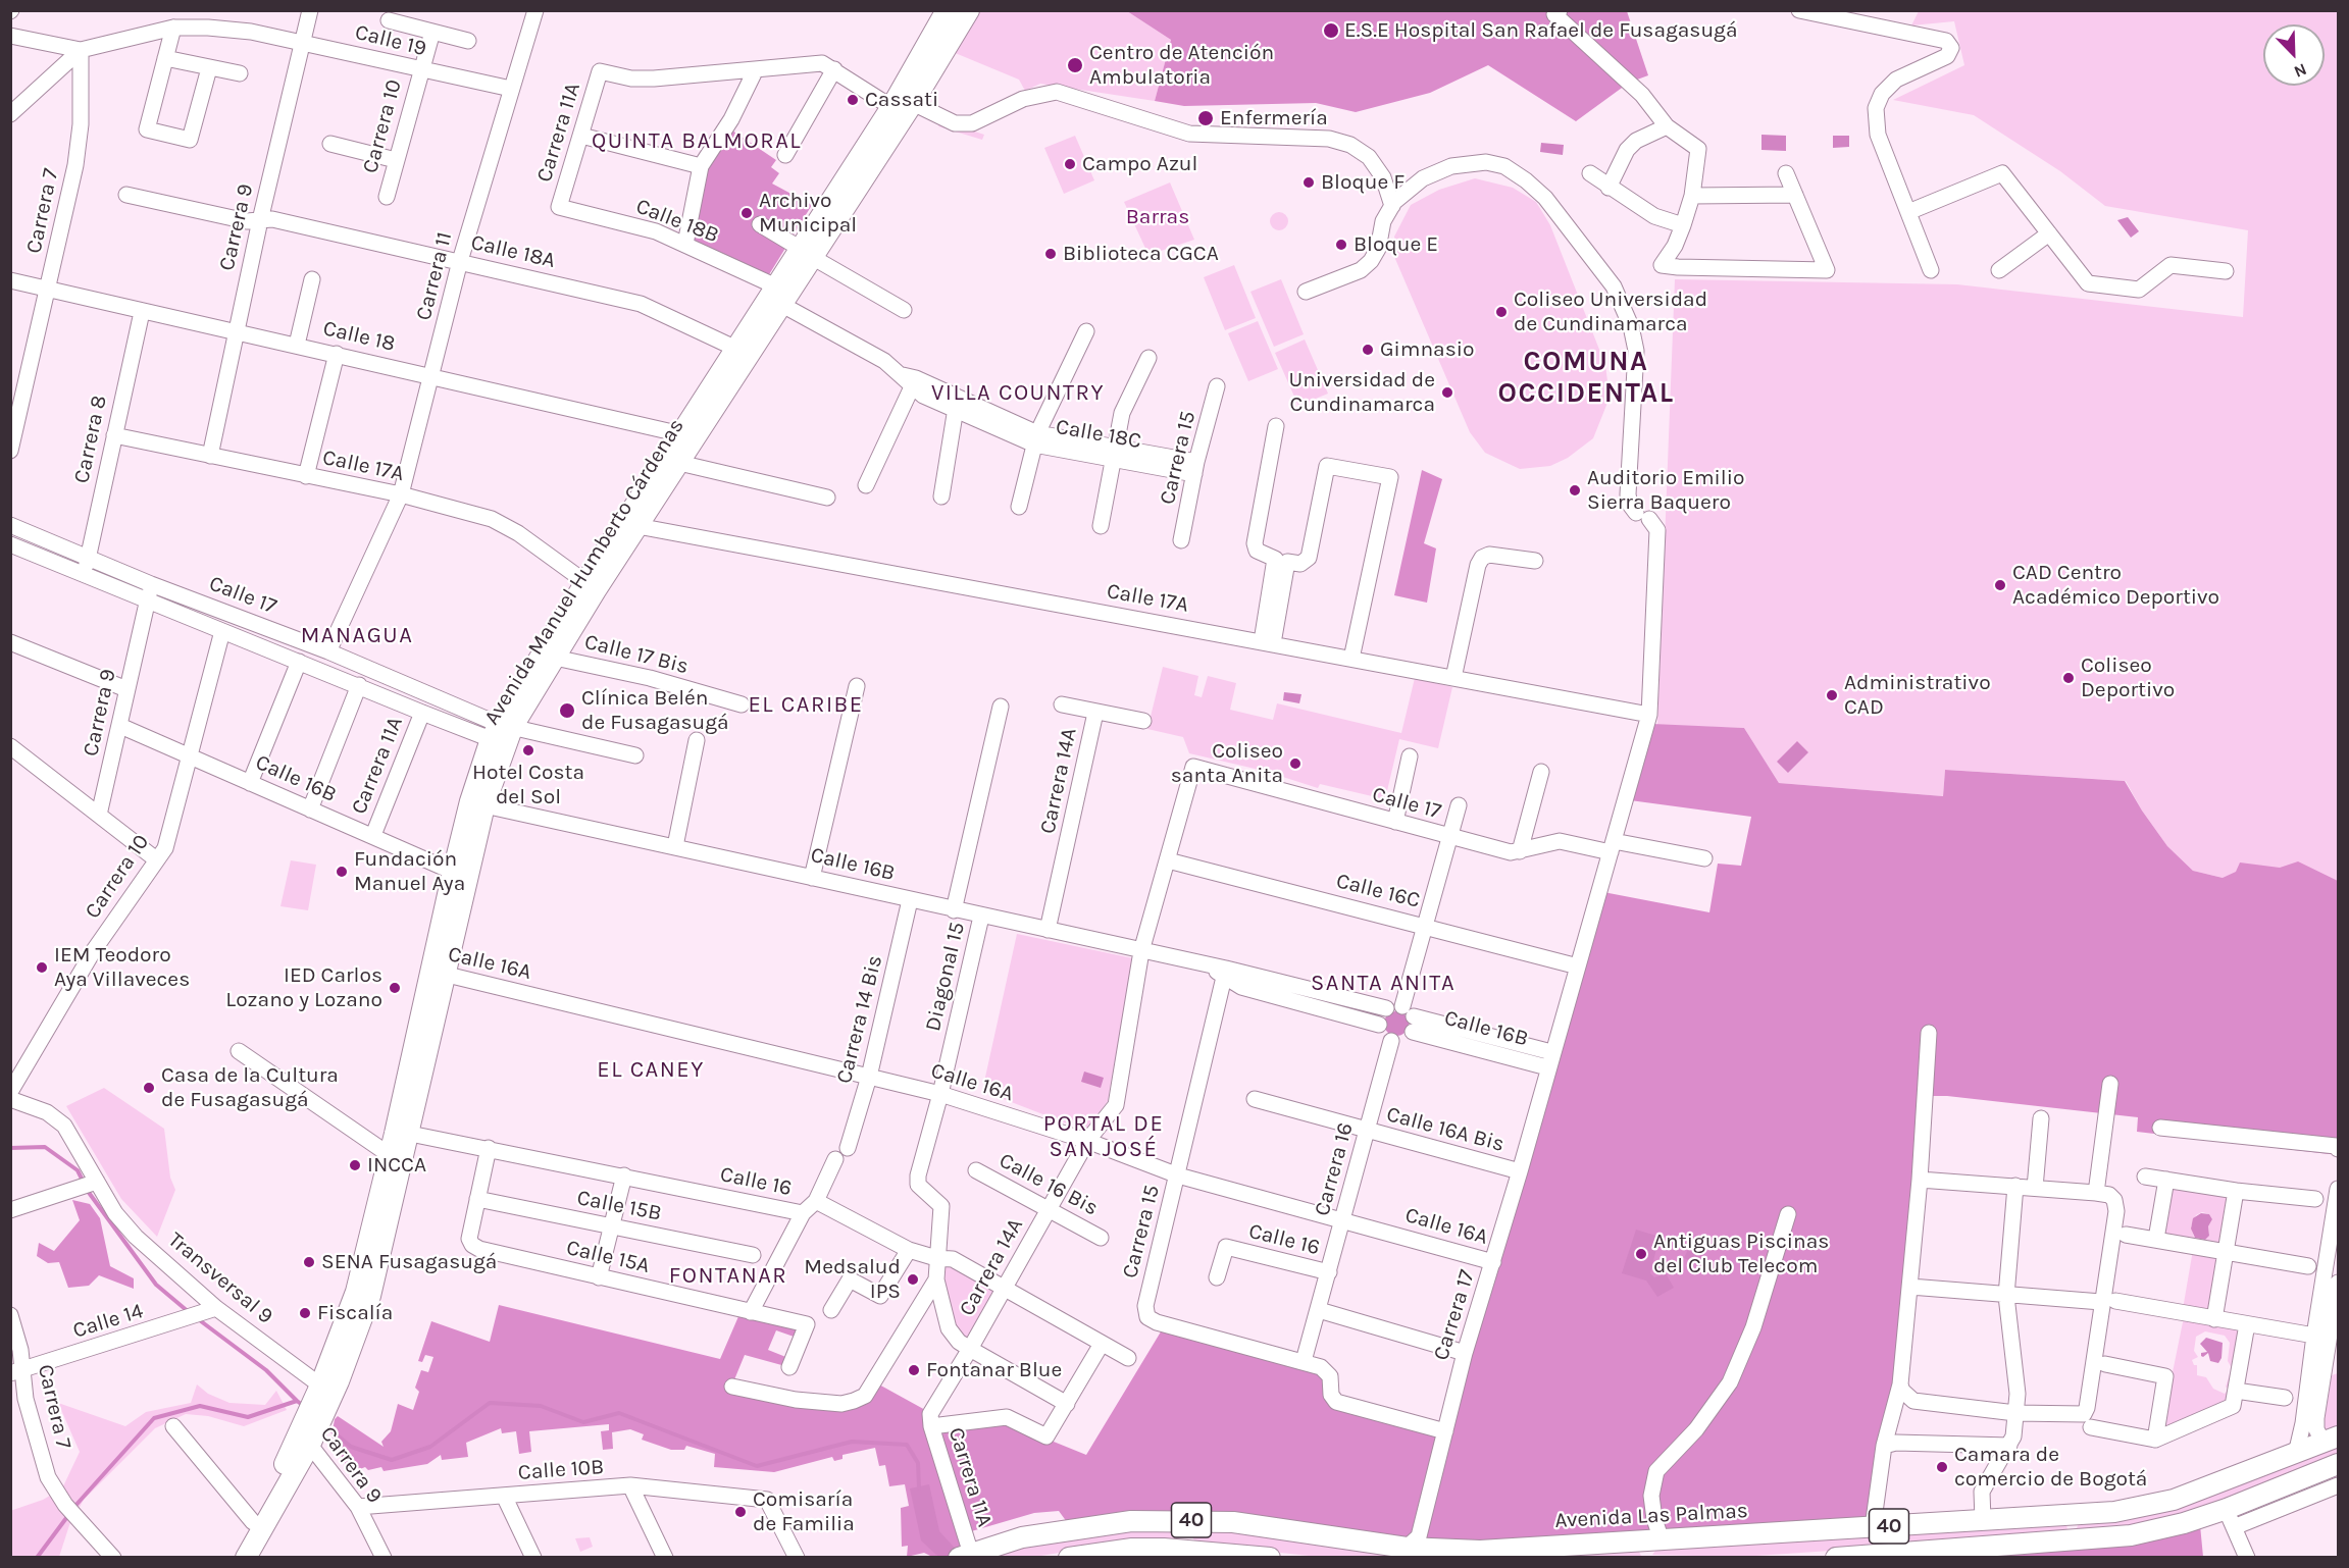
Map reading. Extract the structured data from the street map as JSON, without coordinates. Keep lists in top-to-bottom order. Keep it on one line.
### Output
{"streets":{"main road":["Avenida Manuel Humberto Cárdenas","Avenida Las Palmas","40"],"street":["Calle 19","Carrera 10","Carrera 11A","Carrera 7","Calle 18B","Carrera 9","Calle 18A","Carrera 11","Calle 18","Calle 18C","Carrera 8","Carrera 15","Calle 17A","Calle 17","Calle 17 Bis","Calle 16B","Carrera 14A","Calle 16C","Calle 16A","Diagonal 15","Carrera 14 Bis","Calle 16A Bis","Carrera 16","Calle 16","Calle 16 Bis","Calle 15B","Calle 15A","Transversal 9","Carrera 17","Calle 14","Calle 10B"]},"crossings":[["Calle 19","Carrera 10"],["Calle 19","Carrera 7"],["Calle 19","Carrera 9"],["Calle 19","Carrera 11"],["Carrera 10","Calle 17"],["Carrera 10","Calle 16B"],["Carrera 11A","Calle 18B"],["Carrera 11A","Calle 17"],["Carrera 11A","Calle 16B"],["Carrera 11A","Carrera 14A"],["Carrera 11A","Avenida Las Palmas"],["Carrera 7","Calle 18"],["Carrera 7","Calle 14"],["Calle 18B","Calle 18C"],["Calle 18B","Avenida Manuel Humberto Cárdenas"],["Carrera 9","Calle 18A"],["Carrera 9","Calle 18"],["Carrera 9","Calle 17A"],["Carrera 9","Avenida Manuel Humberto Cárdenas"],["Carrera 9","Calle 17"],["Carrera 9","Calle 16B"],["Carrera 9","Calle 10B"],["Calle 18A","Carrera 11"],["Calle 18A","Avenida Manuel Humberto Cárdenas"],["Carrera 11","Calle 18"],["Carrera 11","Calle 17A"],["Carrera 11","Calle 17"],["Calle 18","Carrera 8"],["Calle 18","Avenida Manuel Humberto Cárdenas"],["Calle 18C","Carrera 15"],["Calle 18C","Avenida Manuel Humberto Cárdenas"],["Carrera 8","Calle 17A"],["Carrera 8","Calle 17"],["Carrera 15","Calle 16B"],["Carrera 15","Calle 16A"],["Carrera 15","Carrera 16"],["Calle 17A","Avenida Manuel Humberto Cárdenas"],["Calle 17A","Carrera 17"],["Avenida Manuel Humberto Cárdenas","Calle 17"],["Avenida Manuel Humberto Cárdenas","Calle 17 Bis"],["Avenida Manuel Humberto Cárdenas","Calle 16B"],["Avenida Manuel Humberto Cárdenas","Calle 16A"],["Avenida Manuel Humberto Cárdenas","Calle 16"],["Avenida Manuel Humberto Cárdenas","Transversal 9"],["Calle 17","Carrera 14A"],["Calle 17","Carrera 17"],["Calle 16B","Carrera 14A"],["Calle 16B","Diagonal 15"],["Calle 16B","Carrera 14 Bis"],["Calle 16B","Carrera 17"],["Carrera 14A","Calle 16C"],["Carrera 14A","Calle 16A"],["Carrera 14A","Diagonal 15"],["Carrera 14A","Calle 16"],["Carrera 14A","Calle 16 Bis"],["Calle 16C","Carrera 17"],["Calle 16A","Diagonal 15"],["Calle 16A","Carrera 14 Bis"],["Calle 16A","Carrera 16"],["Calle 16A","Carrera 17"],["Diagonal 15","Calle 16"],["Calle 16A Bis","Carrera 16"],["Calle 16A Bis","Carrera 17"],["Carrera 16","Calle 16"],["Calle 15B","Calle 15A"],["Transversal 9","Calle 14"],["Carrera 17","Avenida Las Palmas"],["Avenida Las Palmas","40"]],"districts":["QUINTA BALMORAL","COMUNA OCCIDENTAL","VILLA COUNTRY","MANAGUA","EL CARIBE","SANTA ANITA","EL CANEY","PORTAL DE SAN JOSÉ","FONTANAR"],"parks":["Barras"],"places":["E.S.E Hospital San Rafael de Fusagasugá","Centro de Atención Ambulatoria","Cassati","Enfermería","Campo Azul","Bloque F","Archivo Municipal","Bloque E","Biblioteca CGCA","Coliseo Universidad de Cundinamarca","Gimnasio","Universidad de Cundinamarca","Auditorio Emilio Sierra Baquero","CAD Centro Académico Deportivo","Coliseo Deportivo","Administrativo CAD","Clínica Belén de Fusagasugá","Hotel Costa del Sol","Coliseo santa Anita","Fundación Manuel Aya","IEM Teodoro Aya Villaveces","IED Carlos Lozano y Lozano","Casa de la Cultura de Fusagasugá","INCCA","Antiguas Piscinas del Club Telecom","SENA Fusagasugá","Medsalud IPS","Fiscalía","Fontanar Blue","Camara de comercio de Bogotá","Comisaría de Familia"],"north":"bottom right"}
